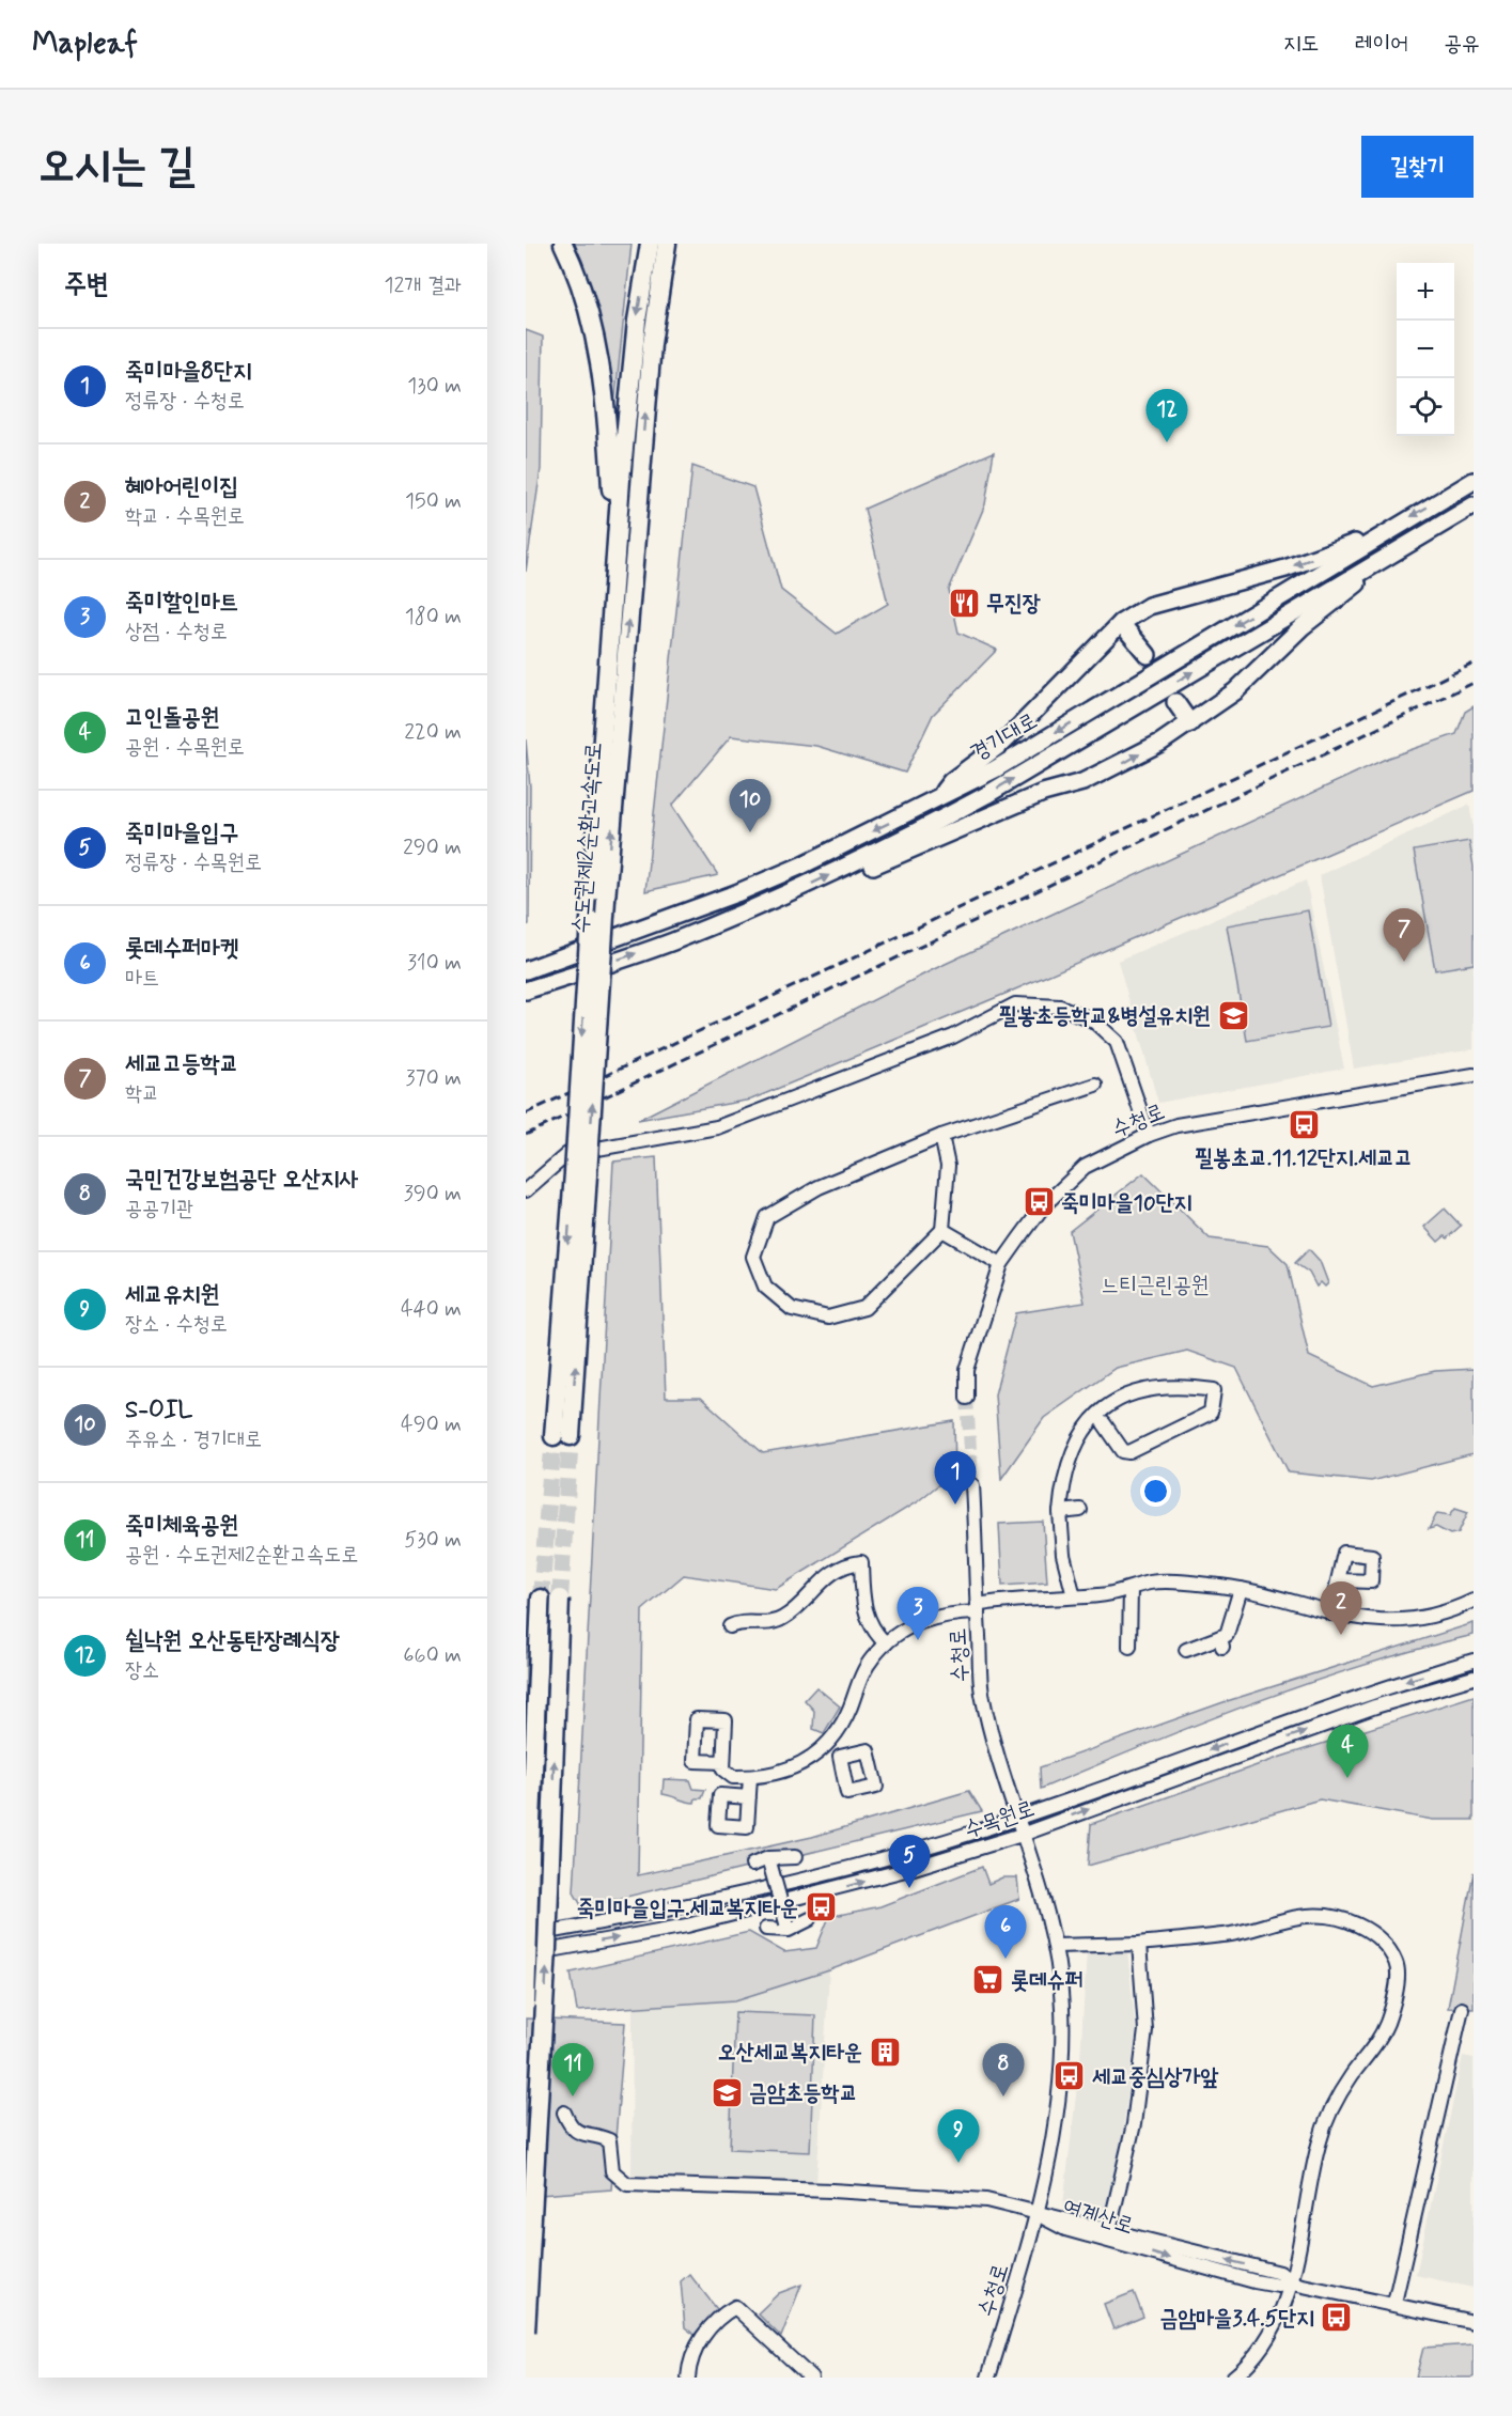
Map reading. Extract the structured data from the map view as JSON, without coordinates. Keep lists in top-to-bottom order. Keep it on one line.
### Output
{"streets":{"highway":["수도권제2순환고속도로"],"main road":["경기대로"],"street":["수청로","수목원로","여계산로"]},"crossings":[["수청로","수목원로"],["수청로","여계산로"]],"parks":["느티근린공원"],"places":{"restaurant":["무진장"],"school or university":["필봉초등학교&병설유치원","금암초등학교"],"bus stop":["필봉초교.11.12단지.세교고","죽미마을10단지","죽미마을입구.세교복지타운","세교중심상가앞","금암마을3.4.5단지"],"supermarket":["롯데슈퍼"],"building":["오산세교복지타운"]},"page":{"header":"Mapleaf","nav":["지도","레이어","공유"],"buttons":"길찾기","title":"오시는 길","heading":["주변","12개 결과"],"map_buttons":["+","−"],"list":[{"mark":"1","name":"죽미마을8단지","note":"정류장 · 수청로","value":"130 m"},{"mark":"2","name":"혜아어린이집","note":"학교 · 수목원로","value":"150 m"},{"mark":"3","name":"죽미할인마트","note":"상점 · 수청로","value":"180 m"},{"mark":"4","name":"고인돌공원","note":"공원 · 수목원로","value":"220 m"},{"mark":"5","name":"죽미마을입구","note":"정류장 · 수목원로","value":"290 m"},{"mark":"6","name":"롯데수퍼마켓","note":"마트","value":"310 m"},{"mark":"7","name":"세교고등학교","note":"학교","value":"370 m"},{"mark":"8","name":"국민건강보험공단 오산지사","note":"공공기관","value":"390 m"},{"mark":"9","name":"세교유치원","note":"장소 · 수청로","value":"440 m"},{"mark":"10","name":"S-OIL","note":"주유소 · 경기대로","value":"490 m"},{"mark":"11","name":"죽미체육공원","note":"공원 · 수도권제2순환고속도로","value":"530 m"},{"mark":"12","name":"쉴낙원 오산동탄장례식장","note":"장소","value":"660 m"}],"pins":["12","10","7","1","2","3","4","5","6","8","11","9"]}}
